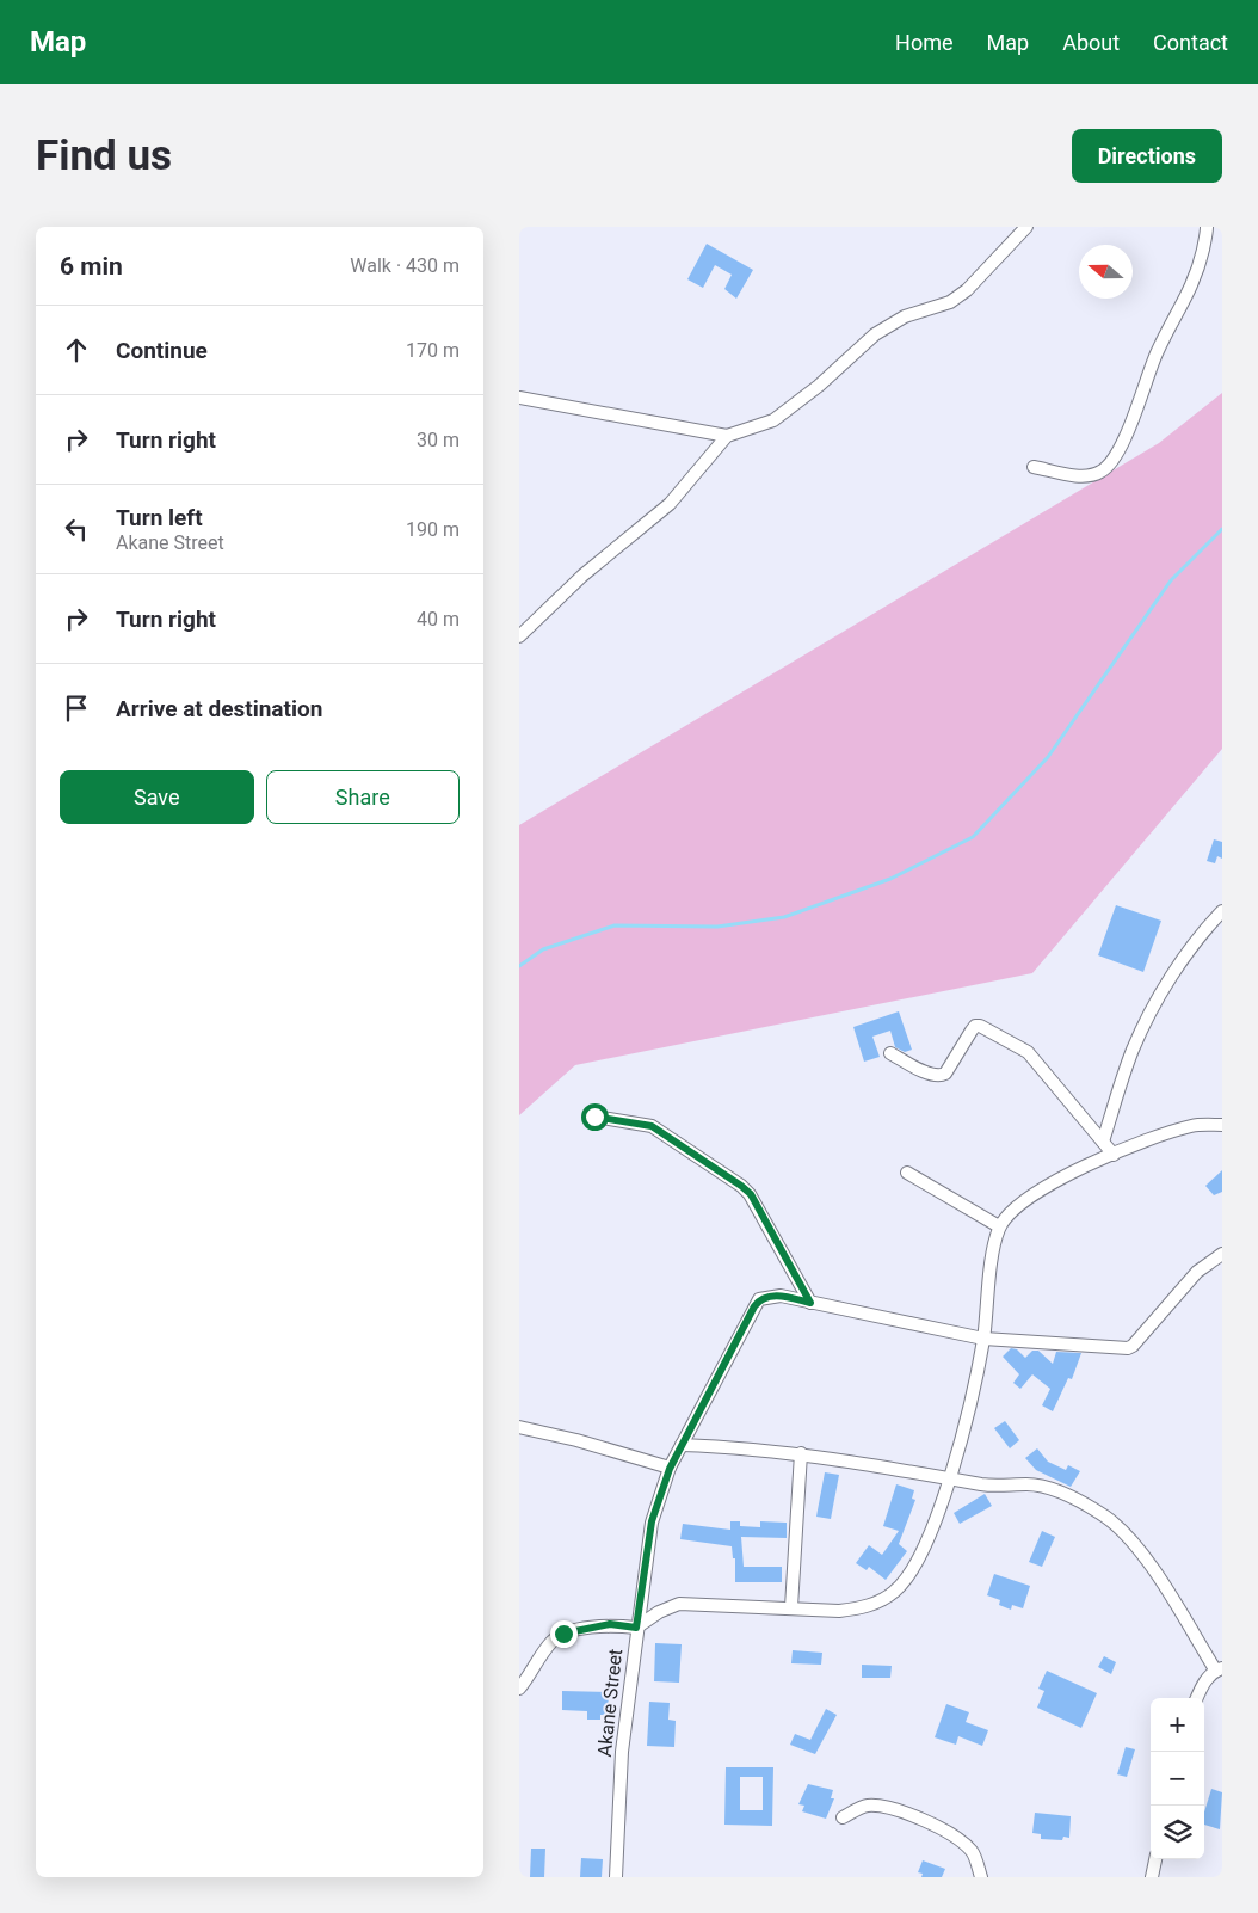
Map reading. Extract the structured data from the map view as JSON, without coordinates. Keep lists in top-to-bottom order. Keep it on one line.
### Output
{"streets":{"street":["Akane Street"]},"north":"left","page":{"header":"Map","nav":["Home","Map","About","Contact"],"buttons":["Directions",["Save","Share"]],"title":"Find us","heading":["6 min","Walk · 430 m"],"list":[["Continue","170 m"],["Turn right","30 m"],["Turn left","Akane Street","190 m"],["Turn right","40 m"],"Arrive at destination"],"map_buttons":["+","−"]}}
